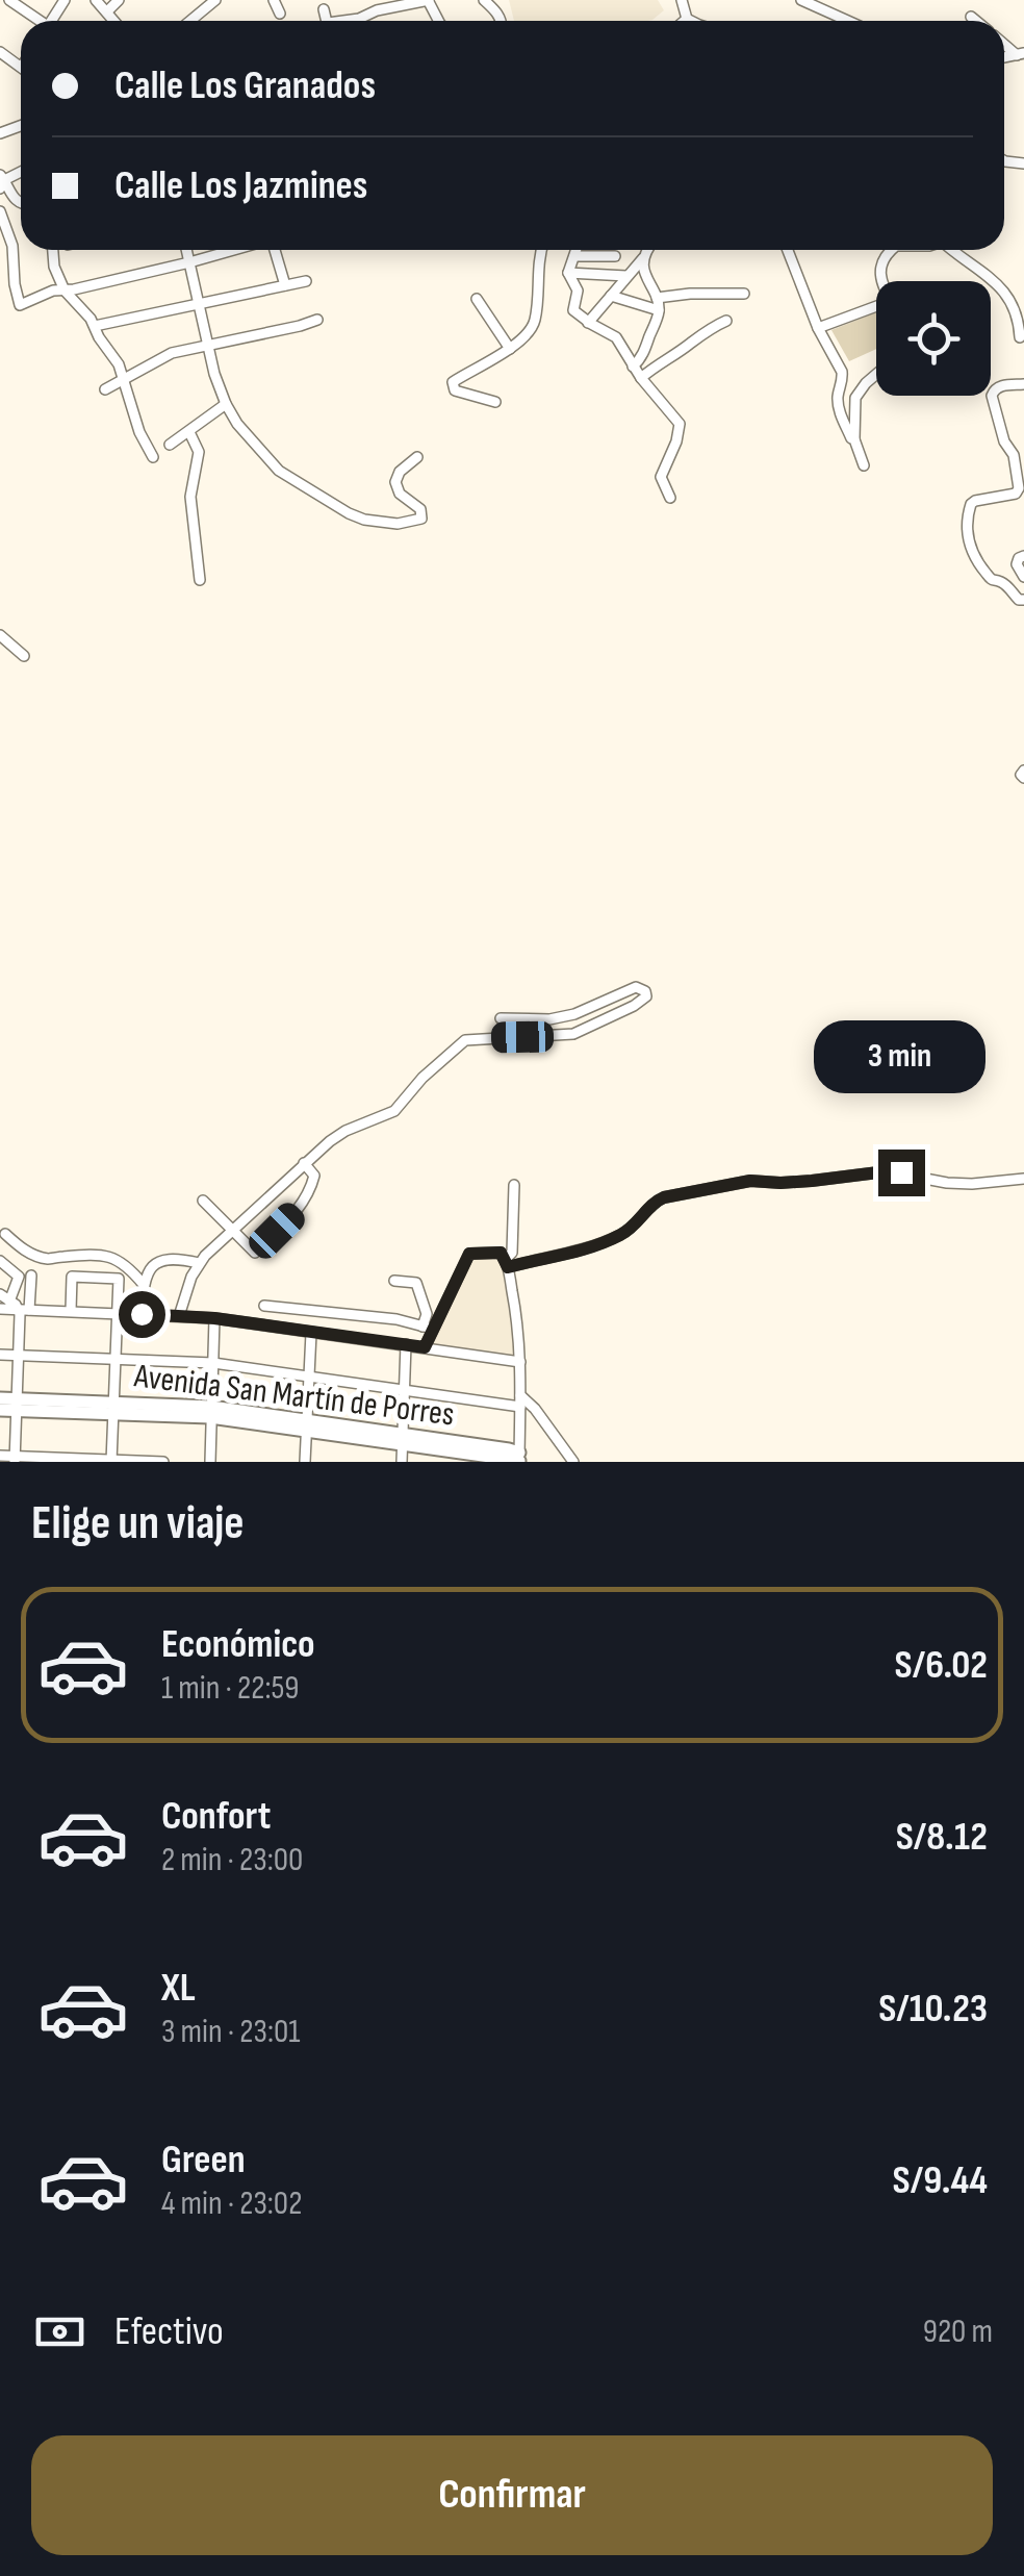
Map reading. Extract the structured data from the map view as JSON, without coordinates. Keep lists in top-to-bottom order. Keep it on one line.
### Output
{"streets":{"main road":["Avenida San Martín de Porres"]},"page":{"banner":["Calle Los Granados","Calle Los Jazmines"],"bubble":"3 min","heading":"Elige un viaje","list":[{"name":"Económico","note":"1 min · 22:59","value":"S/6.02"},{"name":"Confort","note":"2 min · 23:00","value":"S/8.12"},{"name":"XL","note":"3 min · 23:01","value":"S/10.23"},{"name":"Green","note":"4 min · 23:02","value":"S/9.44"}],"pay":["Efectivo","920 m"],"buttons":"Confirmar"}}
